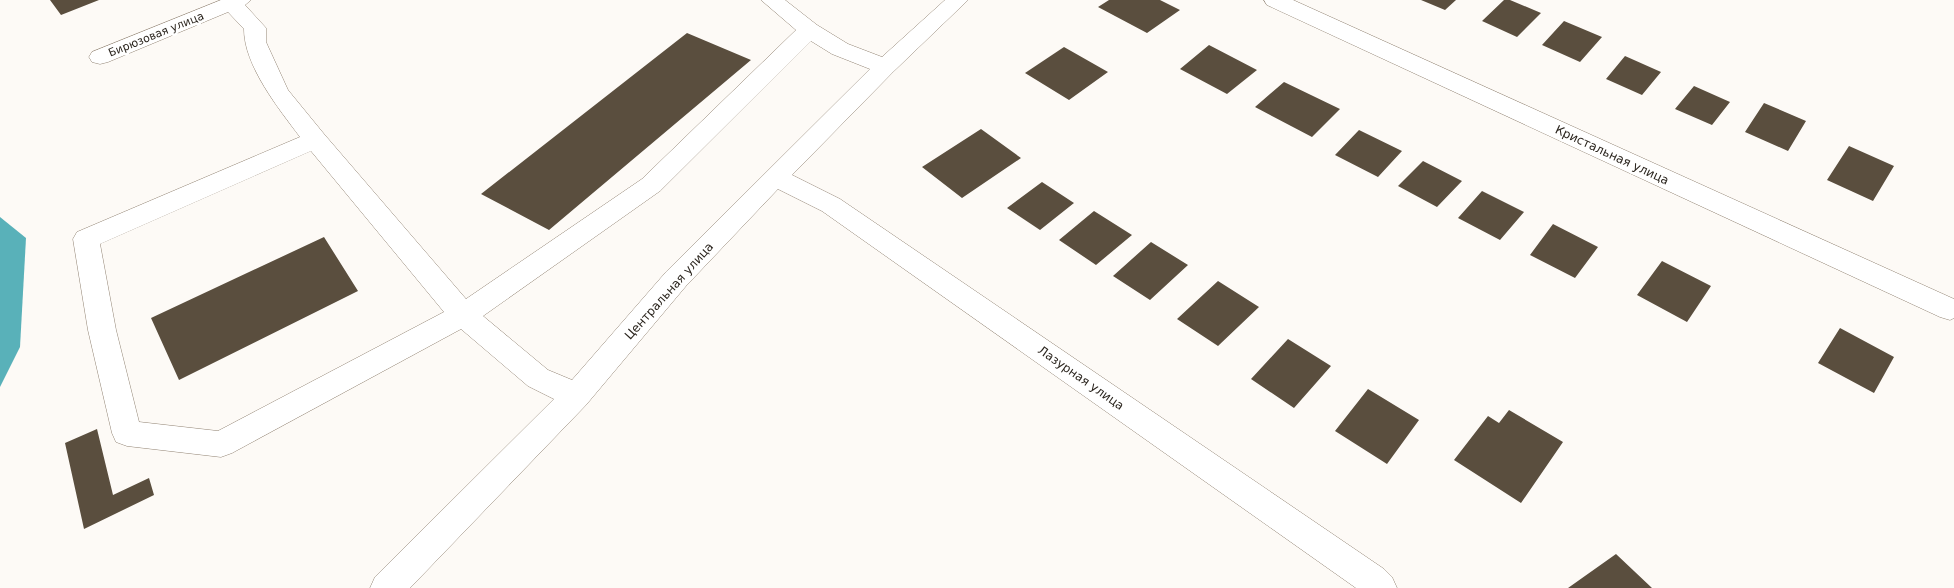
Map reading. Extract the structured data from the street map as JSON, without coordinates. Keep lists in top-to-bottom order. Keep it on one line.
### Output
{"streets":{"street":["Бирюзовая улица","Кристальная улица","Центральная улица","Лазурная улица"]},"crossings":[["Центральная улица","Лазурная улица"]]}
